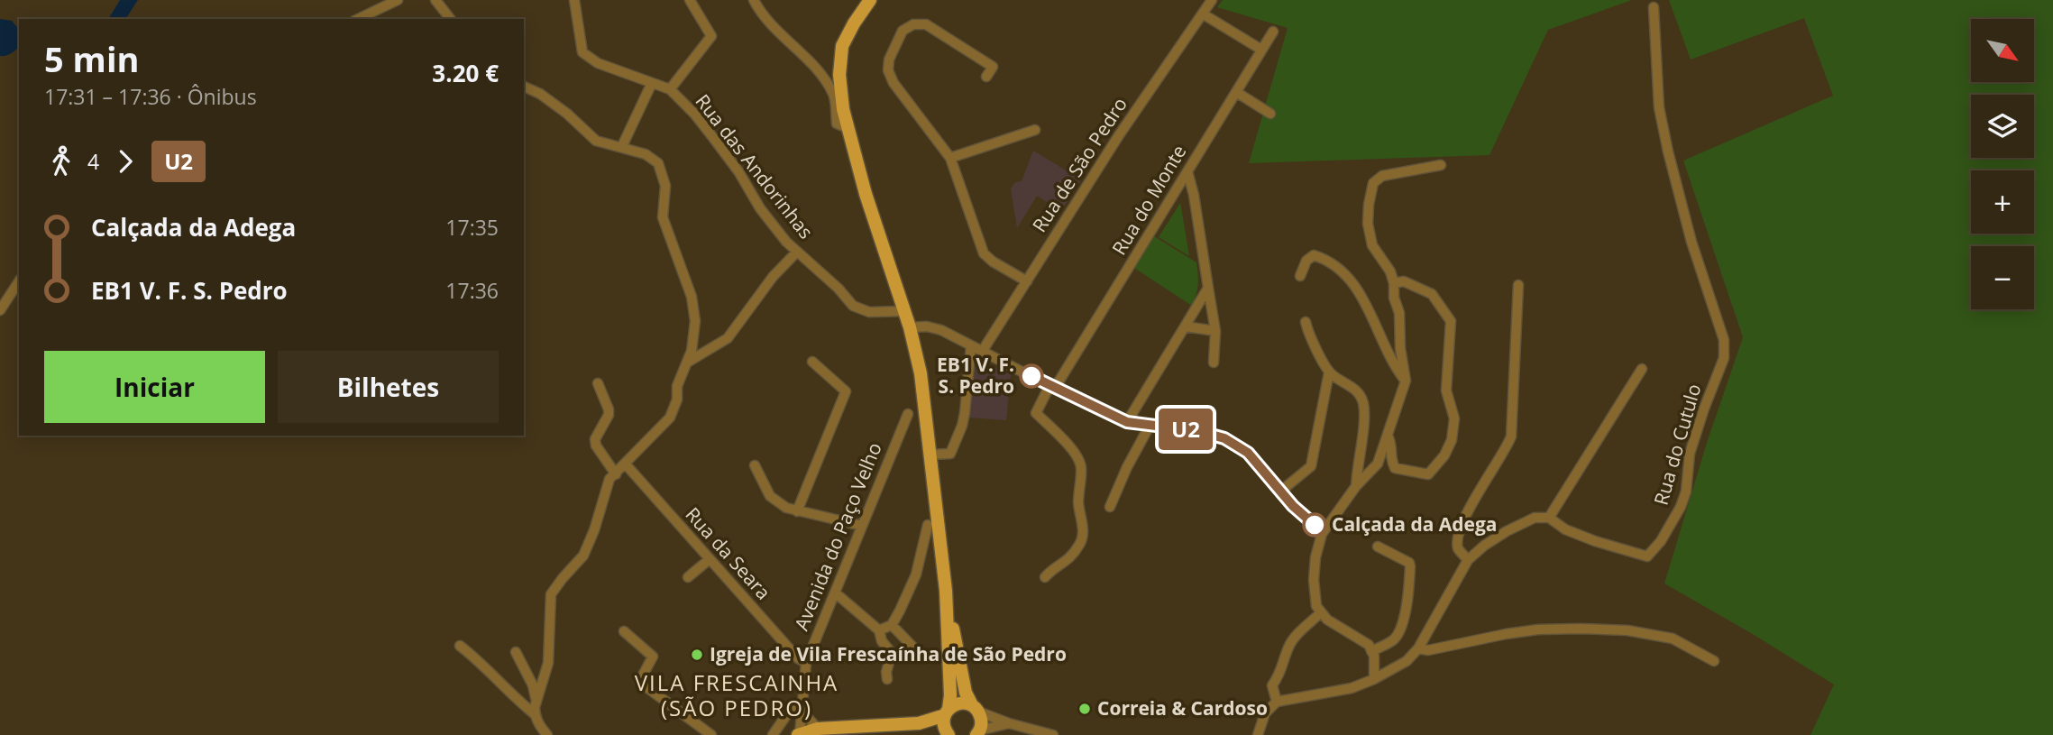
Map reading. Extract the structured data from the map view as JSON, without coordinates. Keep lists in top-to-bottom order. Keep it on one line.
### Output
{"streets":{"street":["Rua de São Pedro","Rua das Andorinhas","Rua do Monte","Rua do Cutulo","Avenida do Paço Velho","Rua da Seara"]},"crossings":[["Avenida do Paço Velho","Rua da Seara"]],"districts":["VILA FRESCAINHA (SÃO PEDRO)"],"places":["EB1 V. F. S. Pedro","Calçada da Adega","Igreja de Vila Frescaínha de São Pedro","Correia & Cardoso"],"lines":["bus line U2"],"north":"bottom right","page":{"on_map":"U2","map_buttons":["+","−"],"heading":["5 min","17:31 – 17:36 · Ônibus","3.20 €"],"legs":["4","U2"],"list":[{"name":"Calçada da Adega","value":"17:35"},{"name":"EB1 V. F. S. Pedro","value":"17:36"}],"buttons":["Iniciar","Bilhetes"]}}
